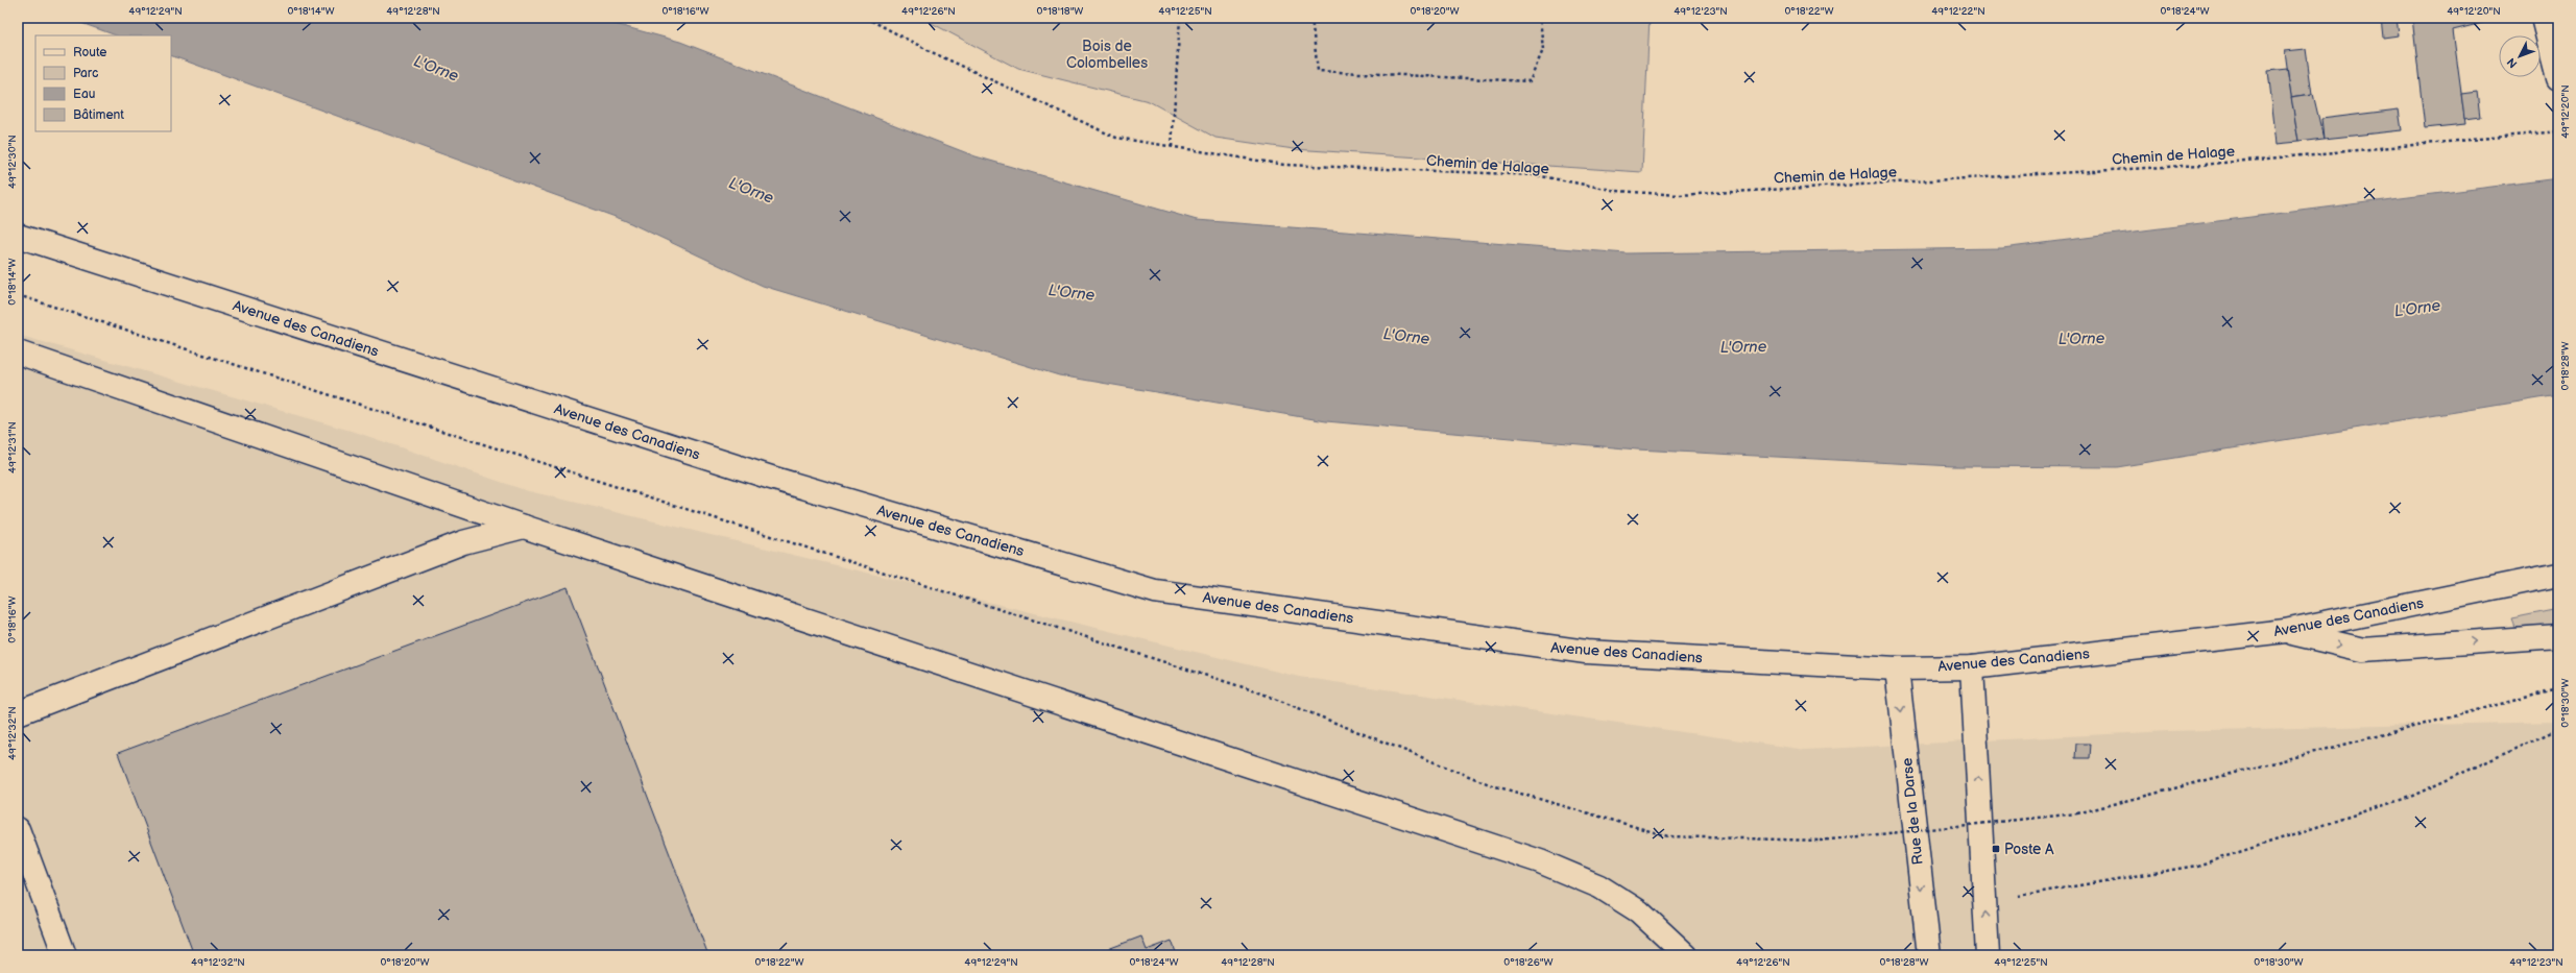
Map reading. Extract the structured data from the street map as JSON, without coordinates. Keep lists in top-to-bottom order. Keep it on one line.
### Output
{"streets":{"street":["Avenue des Canadiens","Rue de la Darse"],"path":["Chemin de Halage"]},"crossings":[["Avenue des Canadiens","Rue de la Darse"]],"water":["L'Orne"],"parks":["Bois de Colombelles"],"places":{"transit":["Poste A"]},"legend":["Route","Parc","Eau","Bâtiment"],"north":"bottom left","coordinates":["49°12'29\"N","0°18'14\"W","49°12'28\"N","0°18'16\"W","49°12'26\"N","0°18'18\"W","49°12'25\"N","0°18'20\"W","49°12'23\"N","0°18'22\"W","49°12'22\"N","0°18'24\"W","49°12'20\"N","49°12'30\"N","0°18'28\"W","49°12'31\"N","0°18'30\"W","49°12'32\"N","0°18'26\"W"]}
